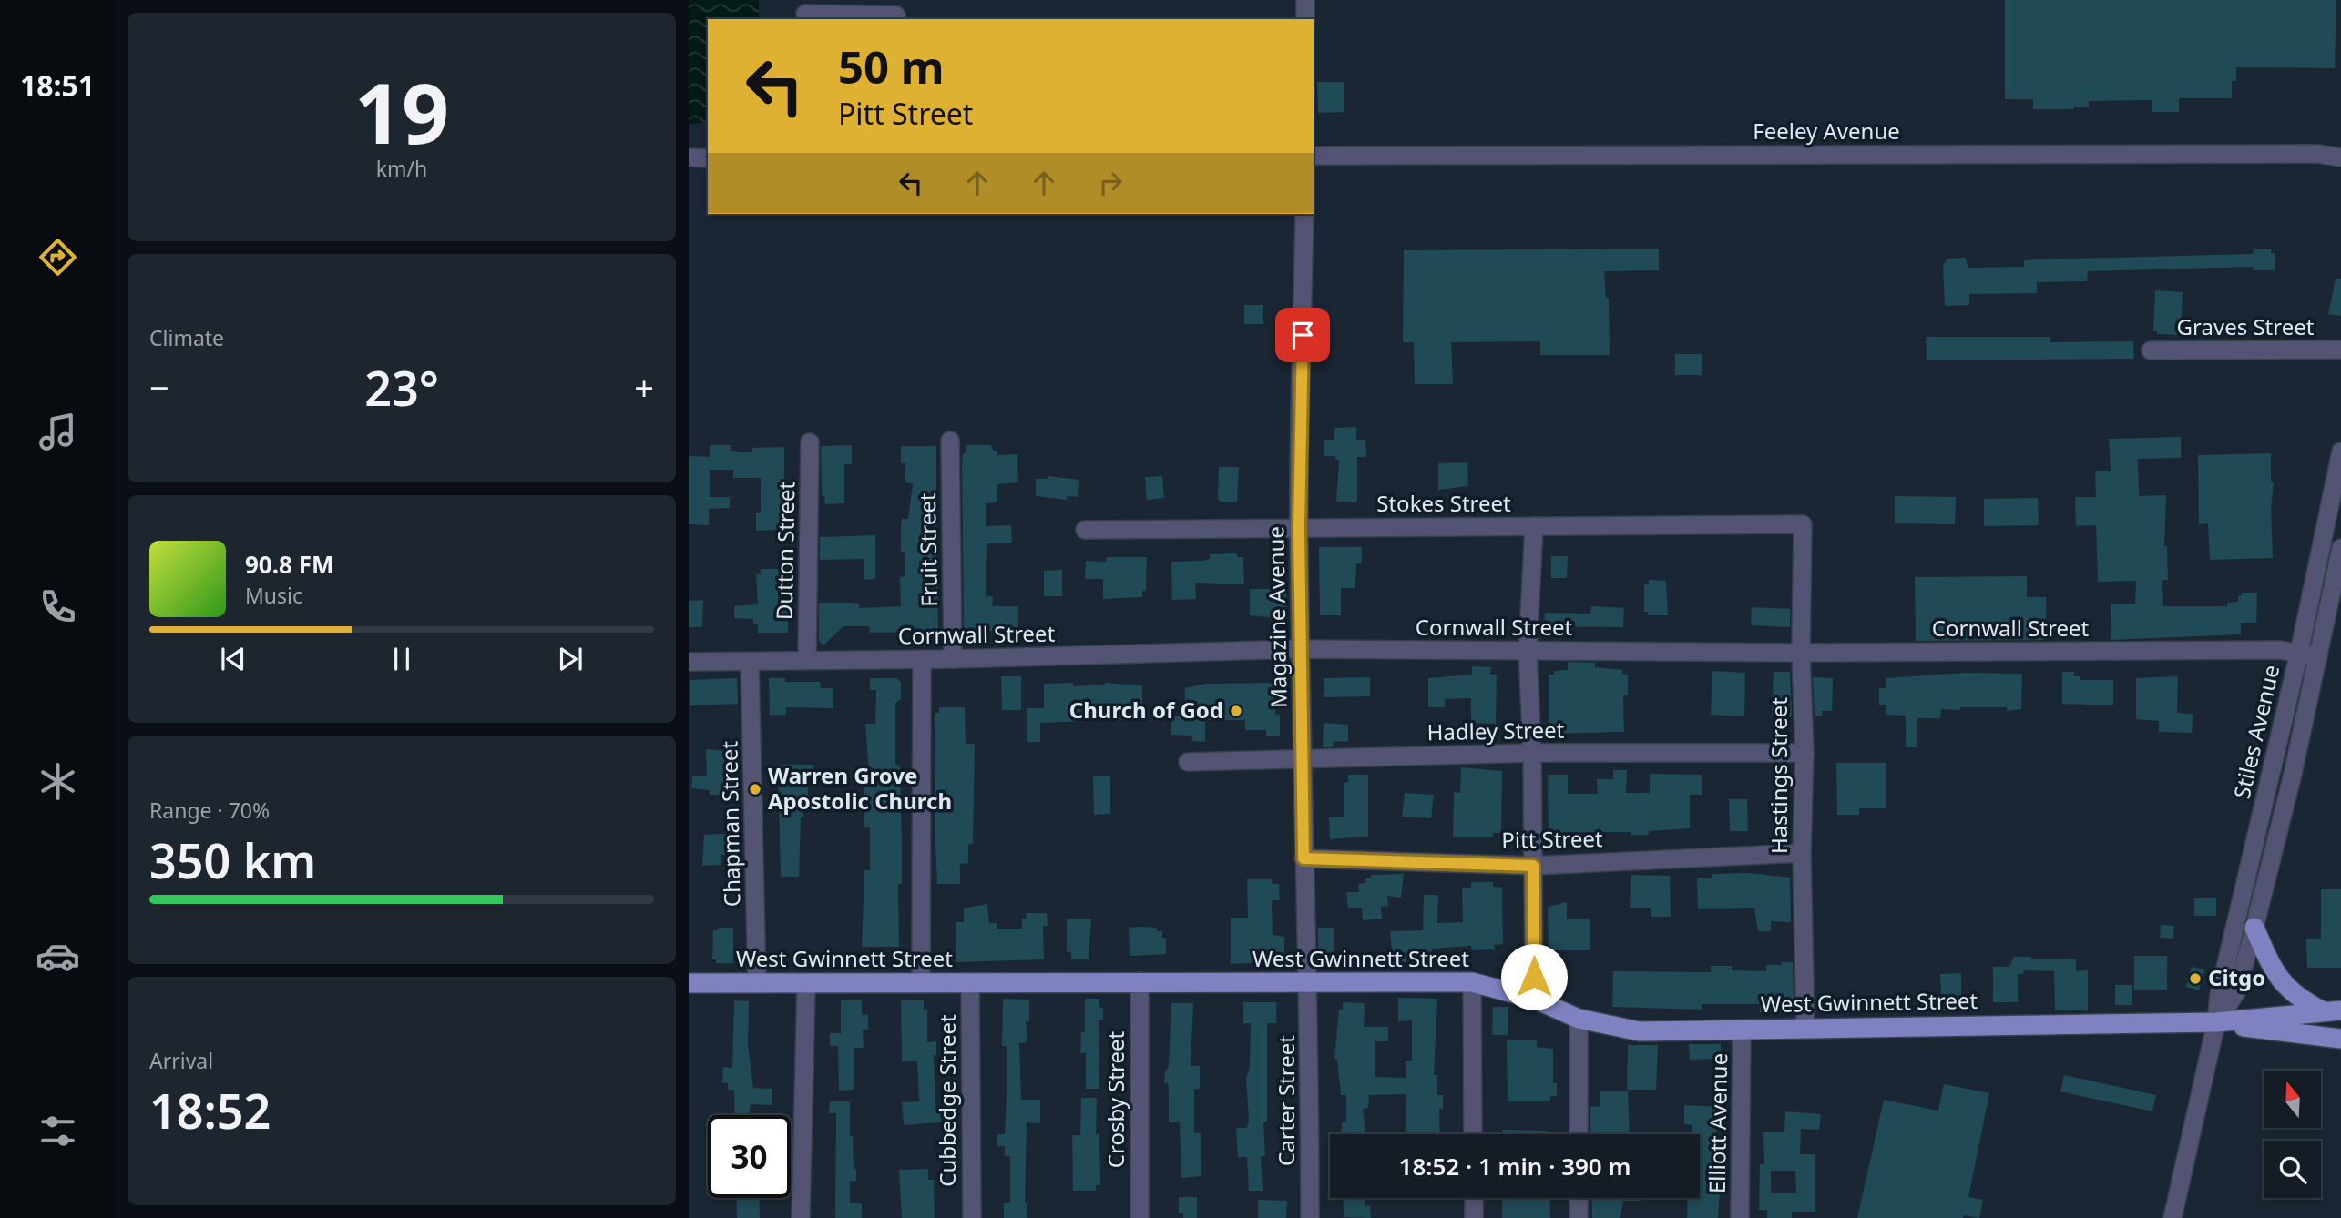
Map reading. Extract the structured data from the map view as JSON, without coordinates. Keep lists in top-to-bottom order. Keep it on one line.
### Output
{"streets":{"main road":["West Gwinnett Street"],"street":["Feeley Avenue","Graves Street","Stokes Street","Fruit Street","Dutton Street","Magazine Avenue","Cornwall Street","Hadley Street","Stiles Avenue","Hastings Street","Chapman Street","Pitt Street","Crosby Street","Cubbedge Street","Carter Street","Elliott Avenue"]},"crossings":[["Stokes Street","Magazine Avenue"],["Stokes Street","Hastings Street"],["Fruit Street","Cornwall Street"],["Dutton Street","Cornwall Street"],["Magazine Avenue","Cornwall Street"],["Magazine Avenue","Hadley Street"],["Magazine Avenue","Pitt Street"],["Magazine Avenue","West Gwinnett Street"],["Magazine Avenue","Carter Street"],["Cornwall Street","Stiles Avenue"],["Cornwall Street","Hastings Street"],["Cornwall Street","Chapman Street"],["Hadley Street","Hastings Street"],["Stiles Avenue","West Gwinnett Street"],["Hastings Street","Pitt Street"],["Hastings Street","West Gwinnett Street"],["Chapman Street","West Gwinnett Street"],["West Gwinnett Street","Crosby Street"],["West Gwinnett Street","Cubbedge Street"],["West Gwinnett Street","Carter Street"],["West Gwinnett Street","Elliott Avenue"]],"places":["Church of God","Warren Grove Apostolic Church","Citgo"],"north":"top","page":{"tabs":"18:51","tile":[["19","km/h"],"Climate",["Range · 70%","350 km"],["Arrival","18:52"]],"turn":["50 m","Pitt Street"],"heat":["−","23°","+"],"song":["90.8 FM","Music"],"limit":"30","trip":"18:52 · 1 min · 390 m"}}
